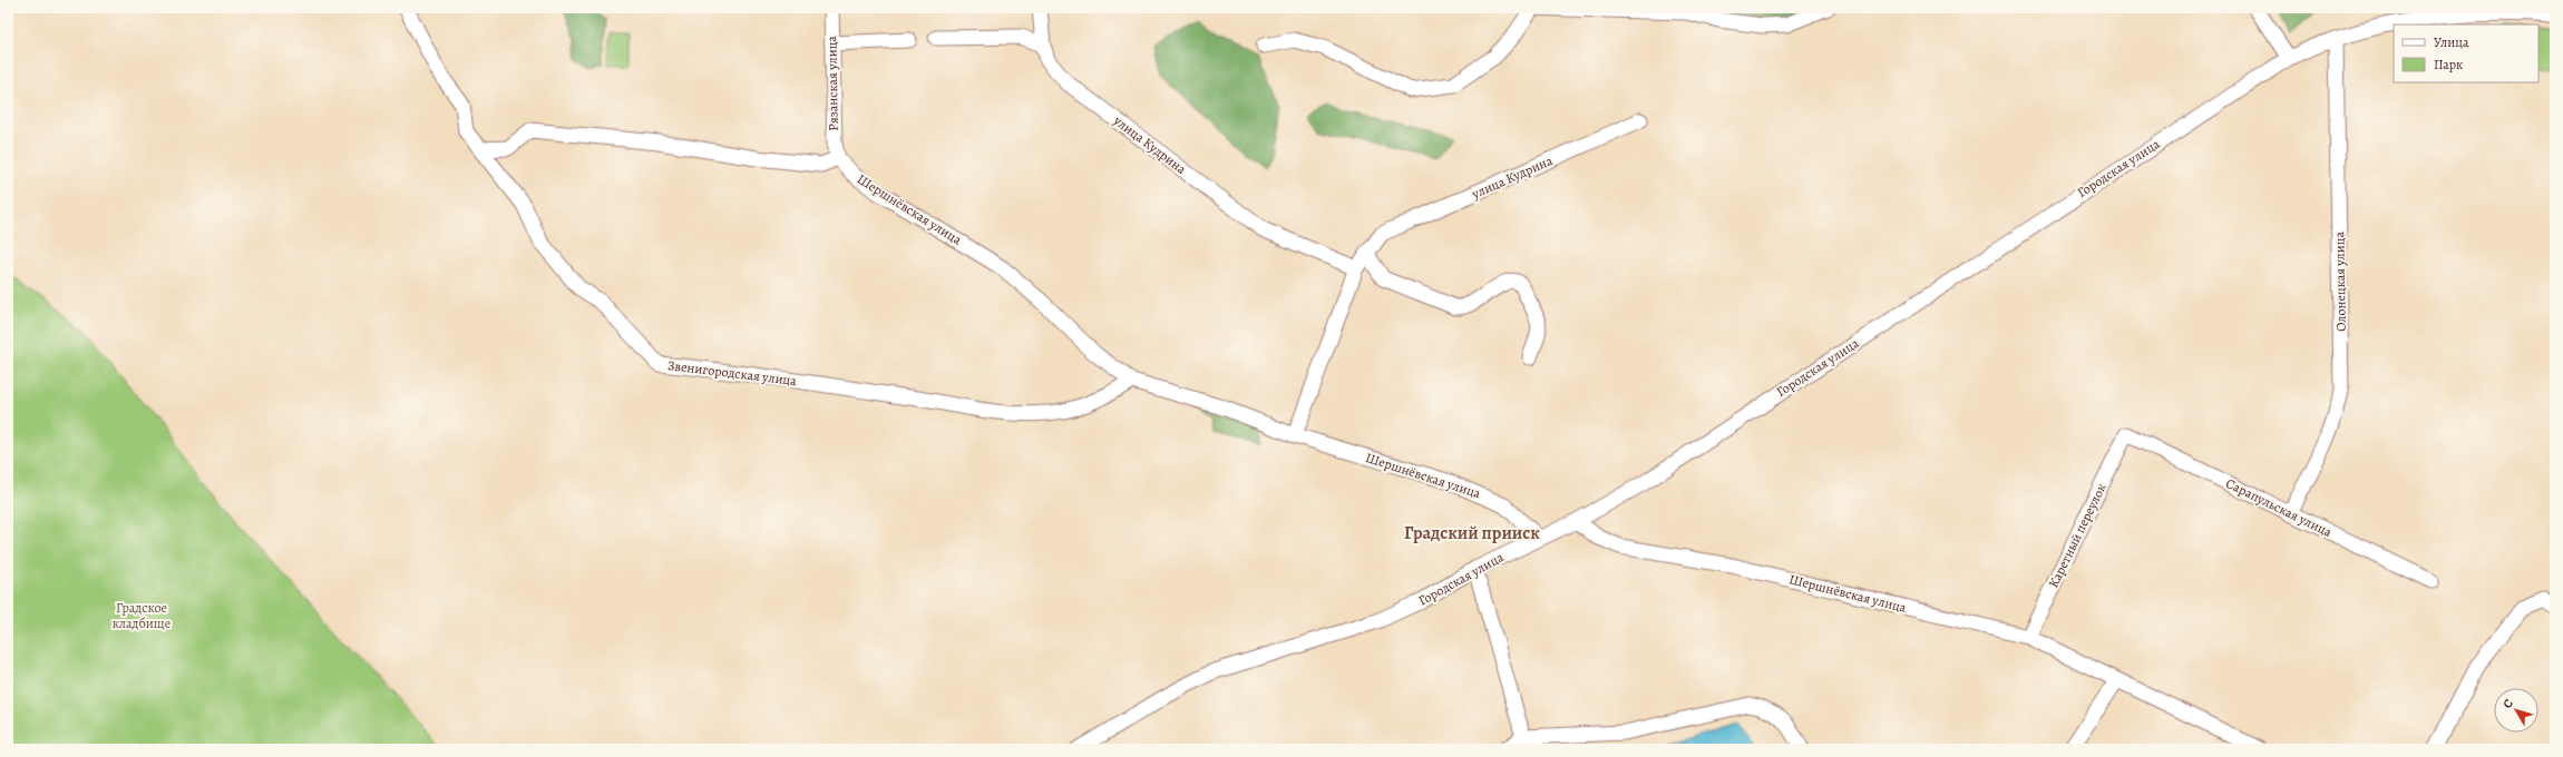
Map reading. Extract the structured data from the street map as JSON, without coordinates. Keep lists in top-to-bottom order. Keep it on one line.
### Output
{"streets":{"street":["Рязанская улица","улица Кудрина","Городская улица","Шершнёвская улица","Олонецкая улица","Звенигородская улица","Сарапульская улица","Каретный переулок"]},"crossings":[["Рязанская улица","Шершнёвская улица"],["Городская улица","Шершнёвская улица"],["Городская улица","Олонецкая улица"],["Шершнёвская улица","Звенигородская улица"],["Шершнёвская улица","Каретный переулок"],["Олонецкая улица","Сарапульская улица"],["Сарапульская улица","Каретный переулок"]],"districts":["Градский прииск"],"parks":["Градское кладбище"],"legend":["Улица","Парк"],"north":"top left"}
